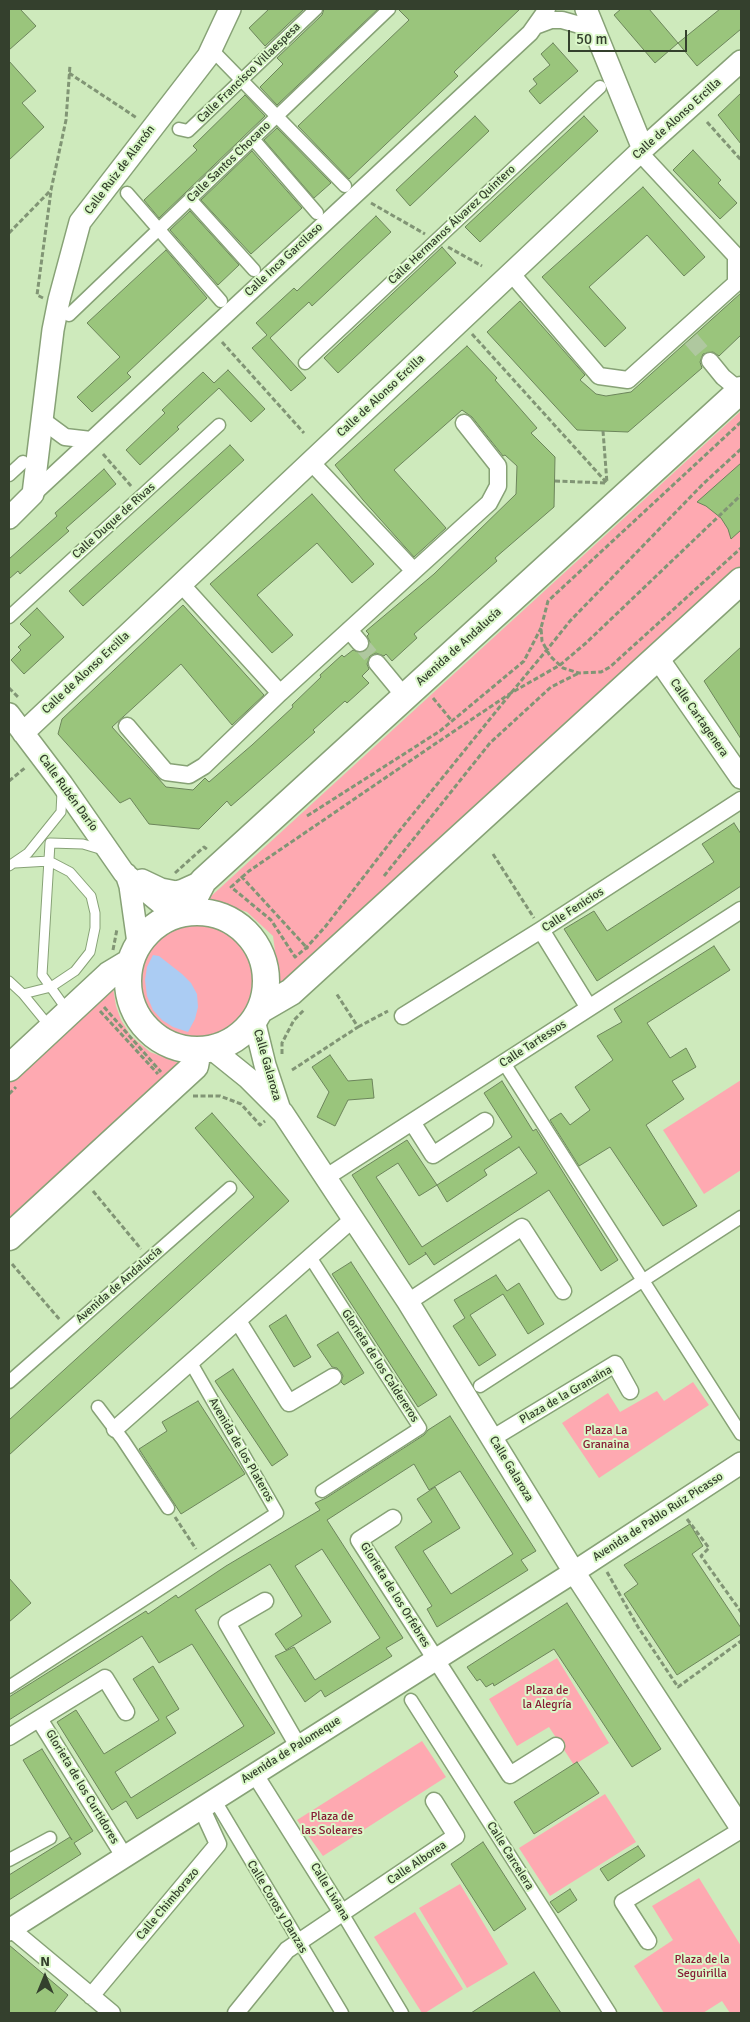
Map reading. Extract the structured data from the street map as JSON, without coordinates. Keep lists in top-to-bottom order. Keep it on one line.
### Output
{"streets":{"main road":["Avenida de Andalucía"],"street":["Calle Francisco Villaespesa","Calle de Alonso Ercilla","Calle Santos Chocano","Calle Ruiz de Alarcón","Calle Hermanos Álvarez Quintero","Calle Inca Garcilaso","Calle Duque de Rivas","Calle Cartagenera","Calle Rubén Darío","Calle Fenicios","Calle Tartessos","Calle Galaroza","Glorieta de los Caldereros","Plaza de la Granaína","Avenida de los Plateros","Avenida de Pablo Ruiz Picasso","Glorieta de los Orfebres","Avenida de Palomeque","Glorieta de los Curtidores","Calle Carcelera","Calle Alborea","Calle Liviana","Calle Chimborazo","Calle Coros y Danzas"]},"crossings":[["Calle de Alonso Ercilla","Calle Rubén Darío"],["Calle Ruiz de Alarcón","Calle Inca Garcilaso"],["Avenida de Andalucía","Calle Rubén Darío"],["Avenida de Andalucía","Calle Galaroza"],["Calle Rubén Darío","Calle Galaroza"],["Calle Tartessos","Calle Galaroza"],["Calle Galaroza","Plaza de la Granaína"],["Calle Galaroza","Avenida de Pablo Ruiz Picasso"],["Calle Galaroza","Avenida de Palomeque"],["Avenida de Pablo Ruiz Picasso","Avenida de Palomeque"],["Glorieta de los Orfebres","Avenida de Palomeque"],["Avenida de Palomeque","Glorieta de los Curtidores"],["Avenida de Palomeque","Calle Liviana"],["Avenida de Palomeque","Calle Chimborazo"],["Avenida de Palomeque","Calle Coros y Danzas"],["Calle Alborea","Calle Liviana"],["Calle Chimborazo","Calle Coros y Danzas"]],"parks":["Plaza La Granaina","Plaza de la Alegría","Plaza de las Soleares","Plaza de la Seguirilla"],"scale_bar":"50 m","north":"top"}
